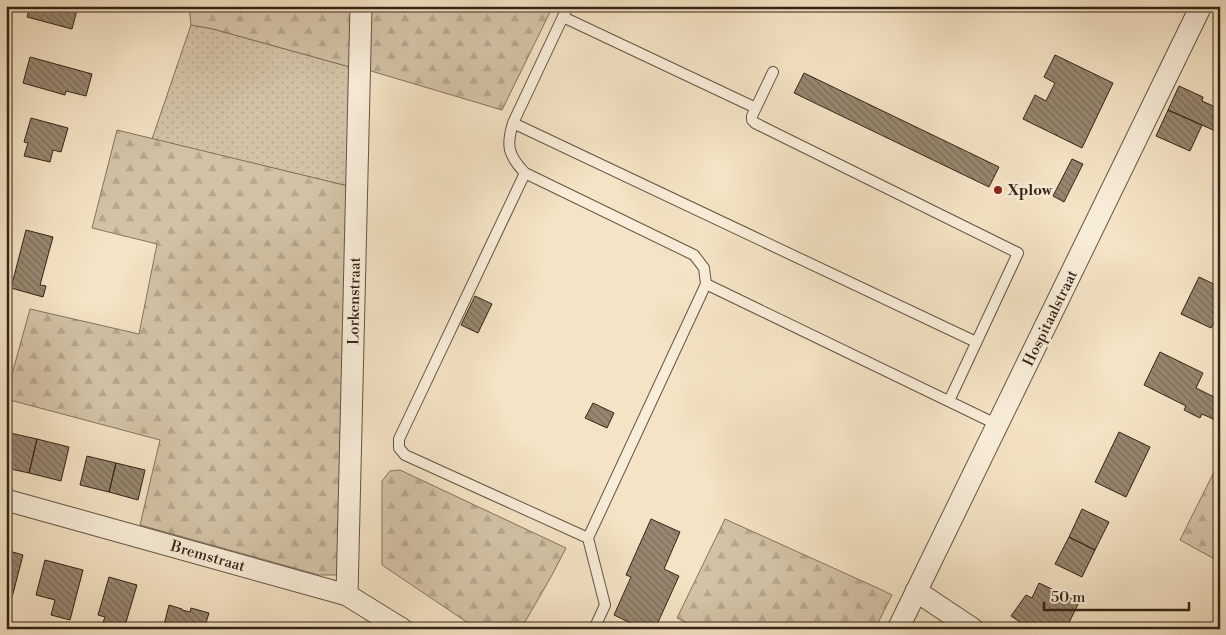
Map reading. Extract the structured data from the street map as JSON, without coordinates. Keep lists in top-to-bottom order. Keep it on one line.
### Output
{"streets":{"street":["Lorkenstraat","Hospitaalstraat","Bremstraat"]},"crossings":[["Lorkenstraat","Bremstraat"]],"places":["Xplow"],"scale_bar":"50 m"}
